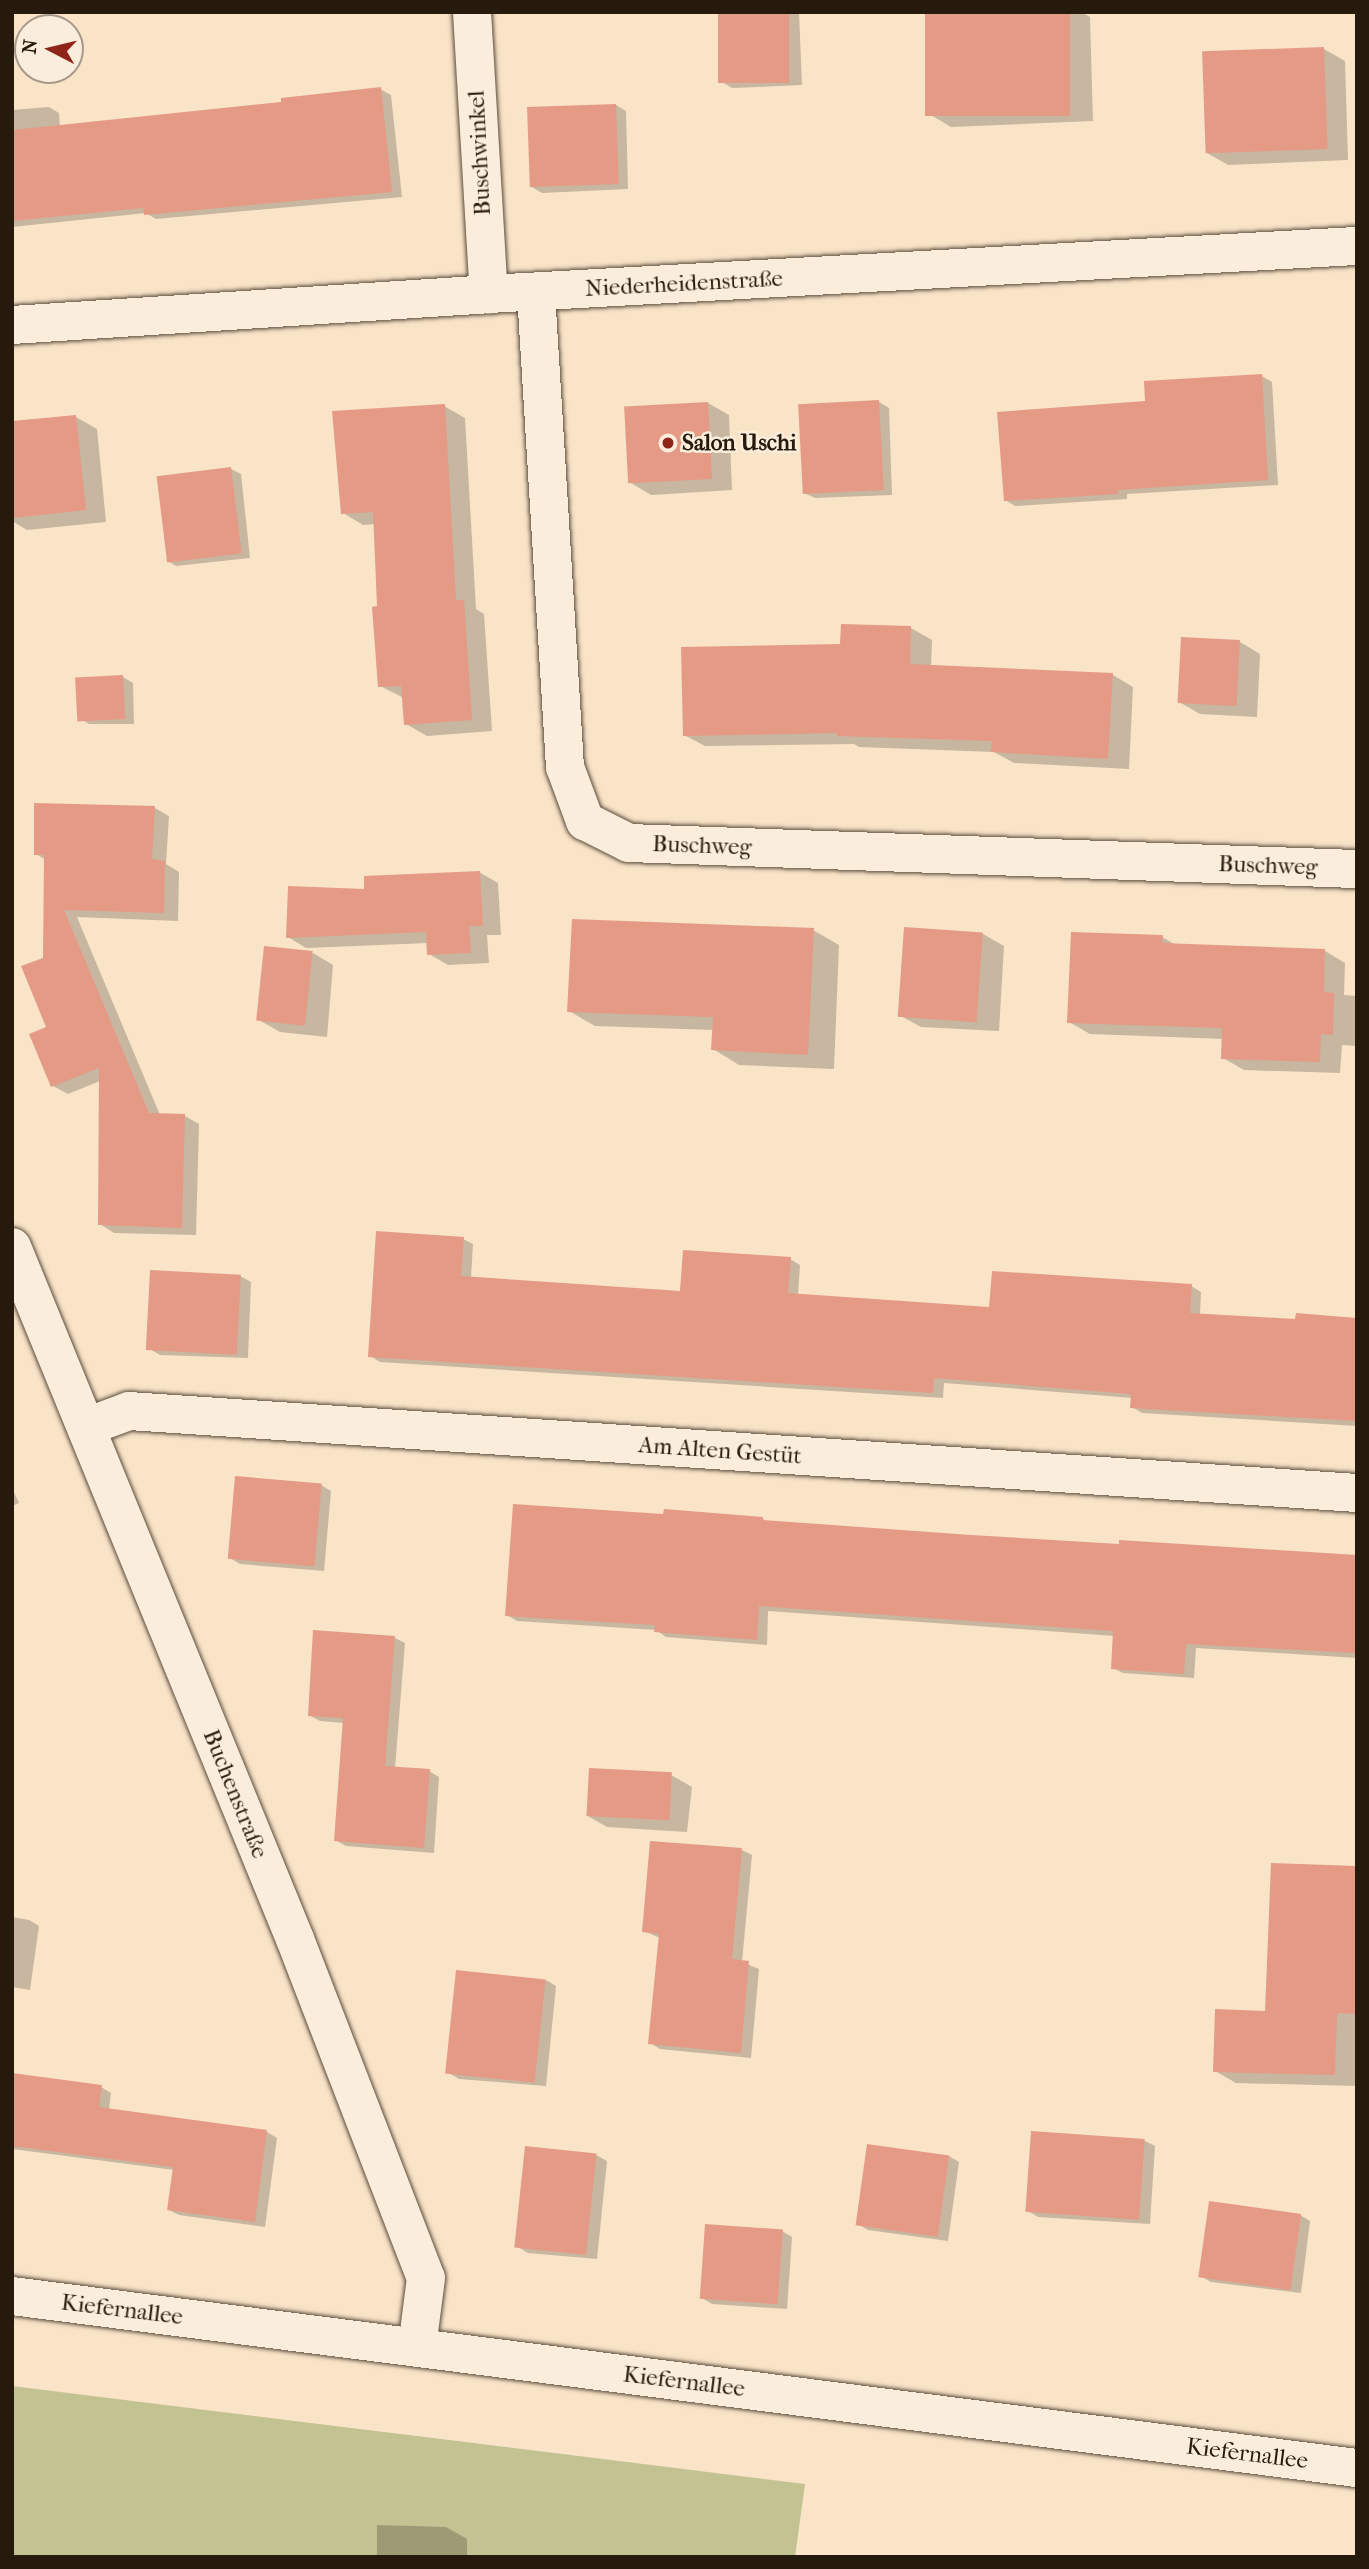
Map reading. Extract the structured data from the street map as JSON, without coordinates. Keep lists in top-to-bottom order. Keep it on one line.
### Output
{"streets":{"street":["Buschwinkel","Niederheidenstraße","Buschweg","Am Alten Gestüt","Buchenstraße","Kiefernallee"]},"crossings":[["Buschwinkel","Niederheidenstraße"],["Niederheidenstraße","Buschweg"],["Am Alten Gestüt","Buchenstraße"],["Buchenstraße","Kiefernallee"]],"places":["Salon Uschi"],"north":"left"}
